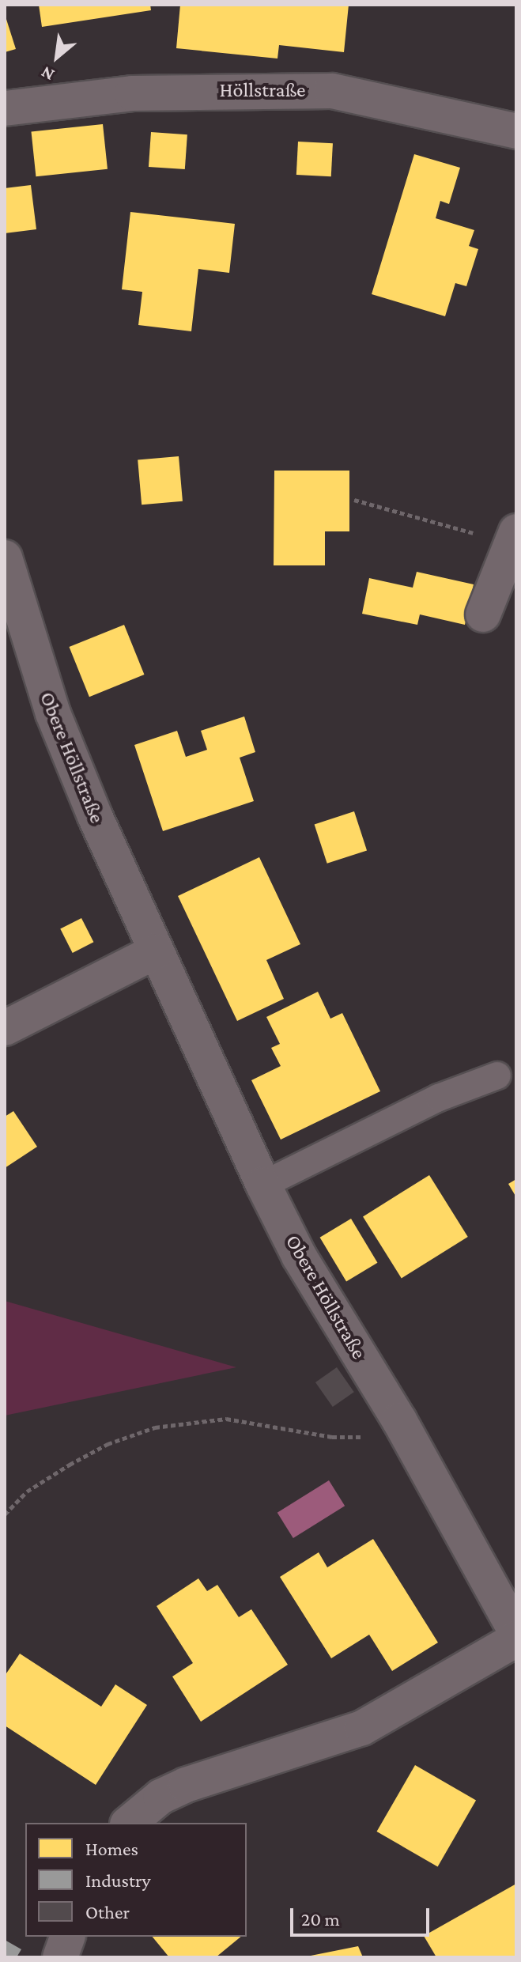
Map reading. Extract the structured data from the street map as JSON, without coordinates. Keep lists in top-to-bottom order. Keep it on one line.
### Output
{"streets":{"street":["Höllstraße","Obere Höllstraße"]},"legend":["Homes","Industry","Other"],"scale_bar":"20 m","north":"bottom left"}
